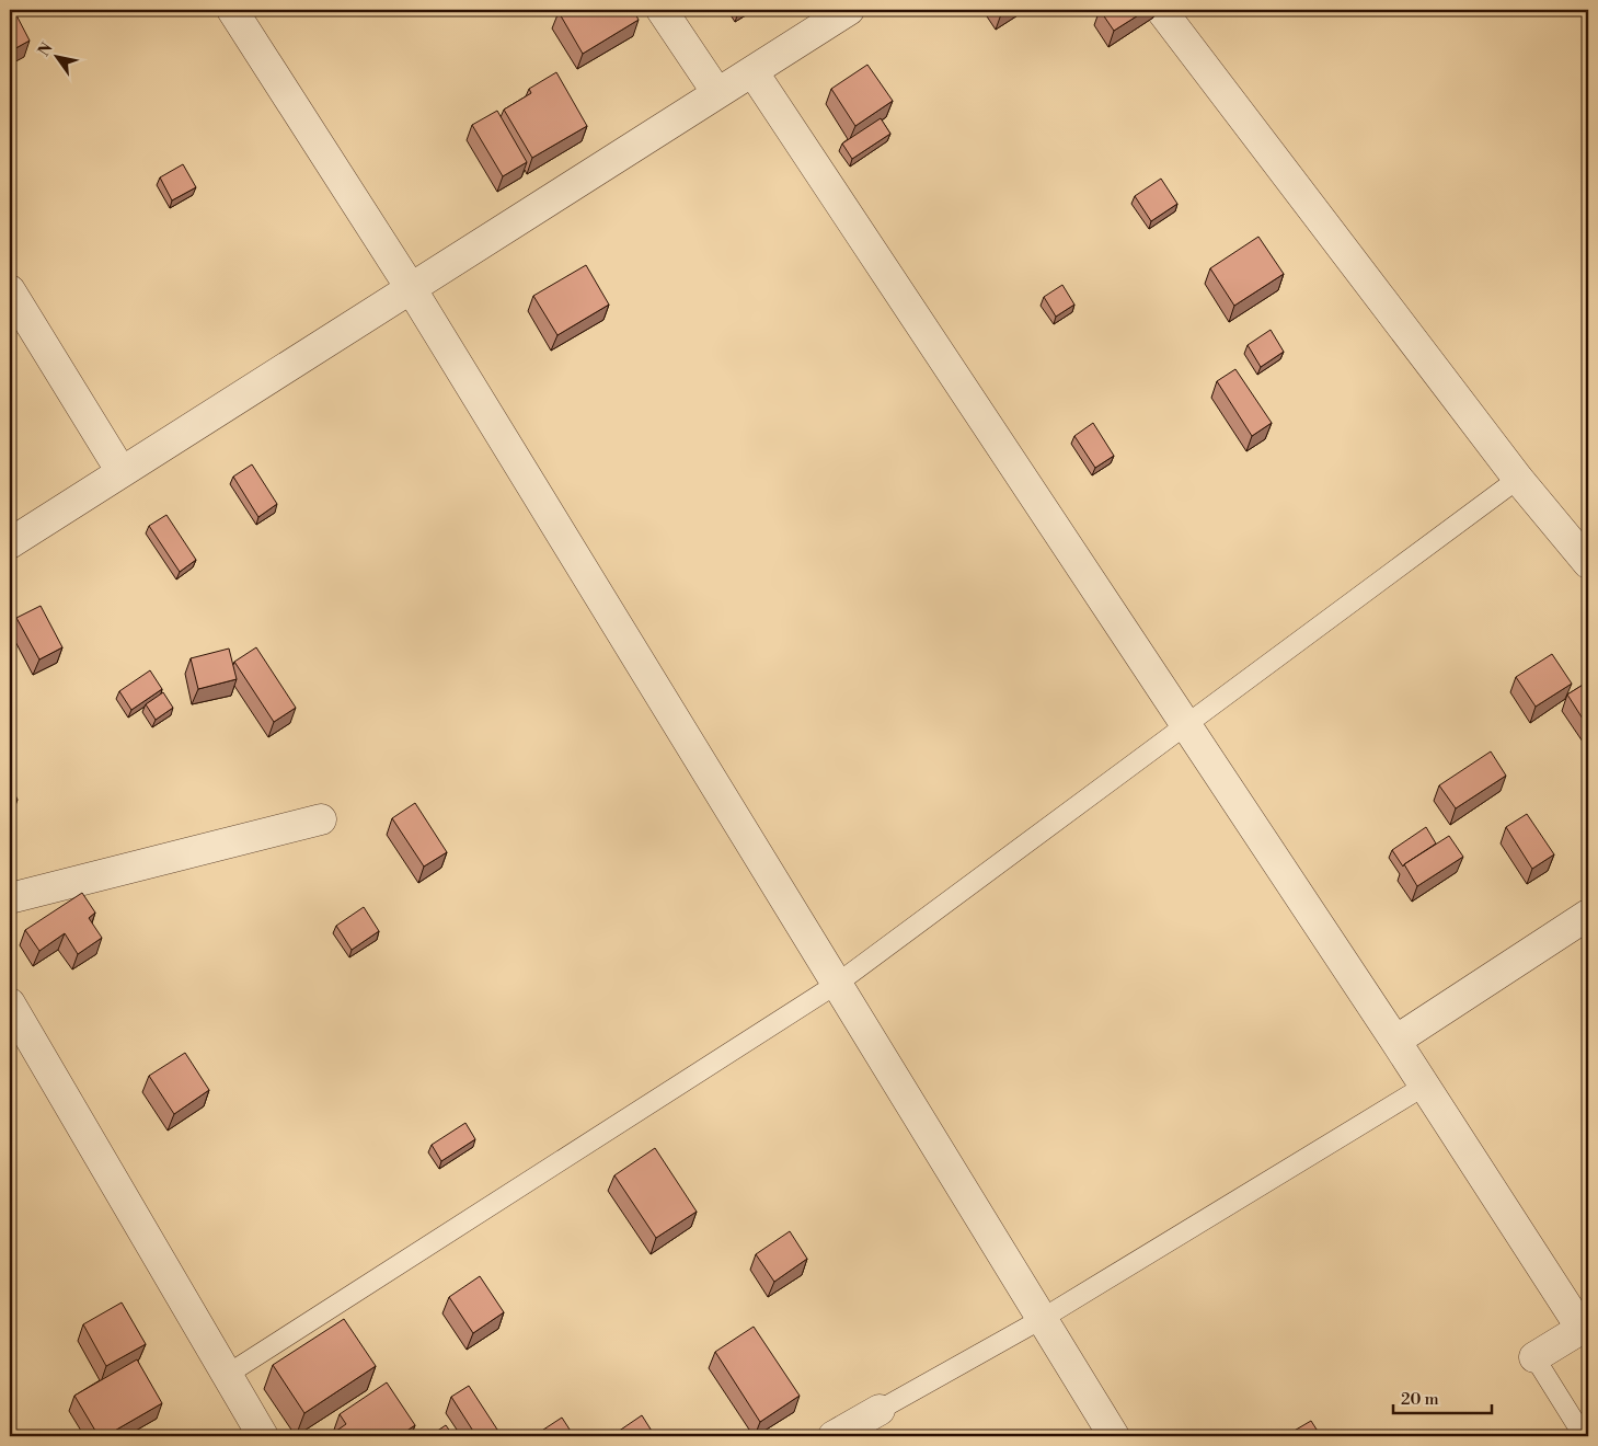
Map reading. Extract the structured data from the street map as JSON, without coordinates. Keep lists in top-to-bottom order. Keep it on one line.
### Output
{"scale_bar":"20 m","north":"top left"}
